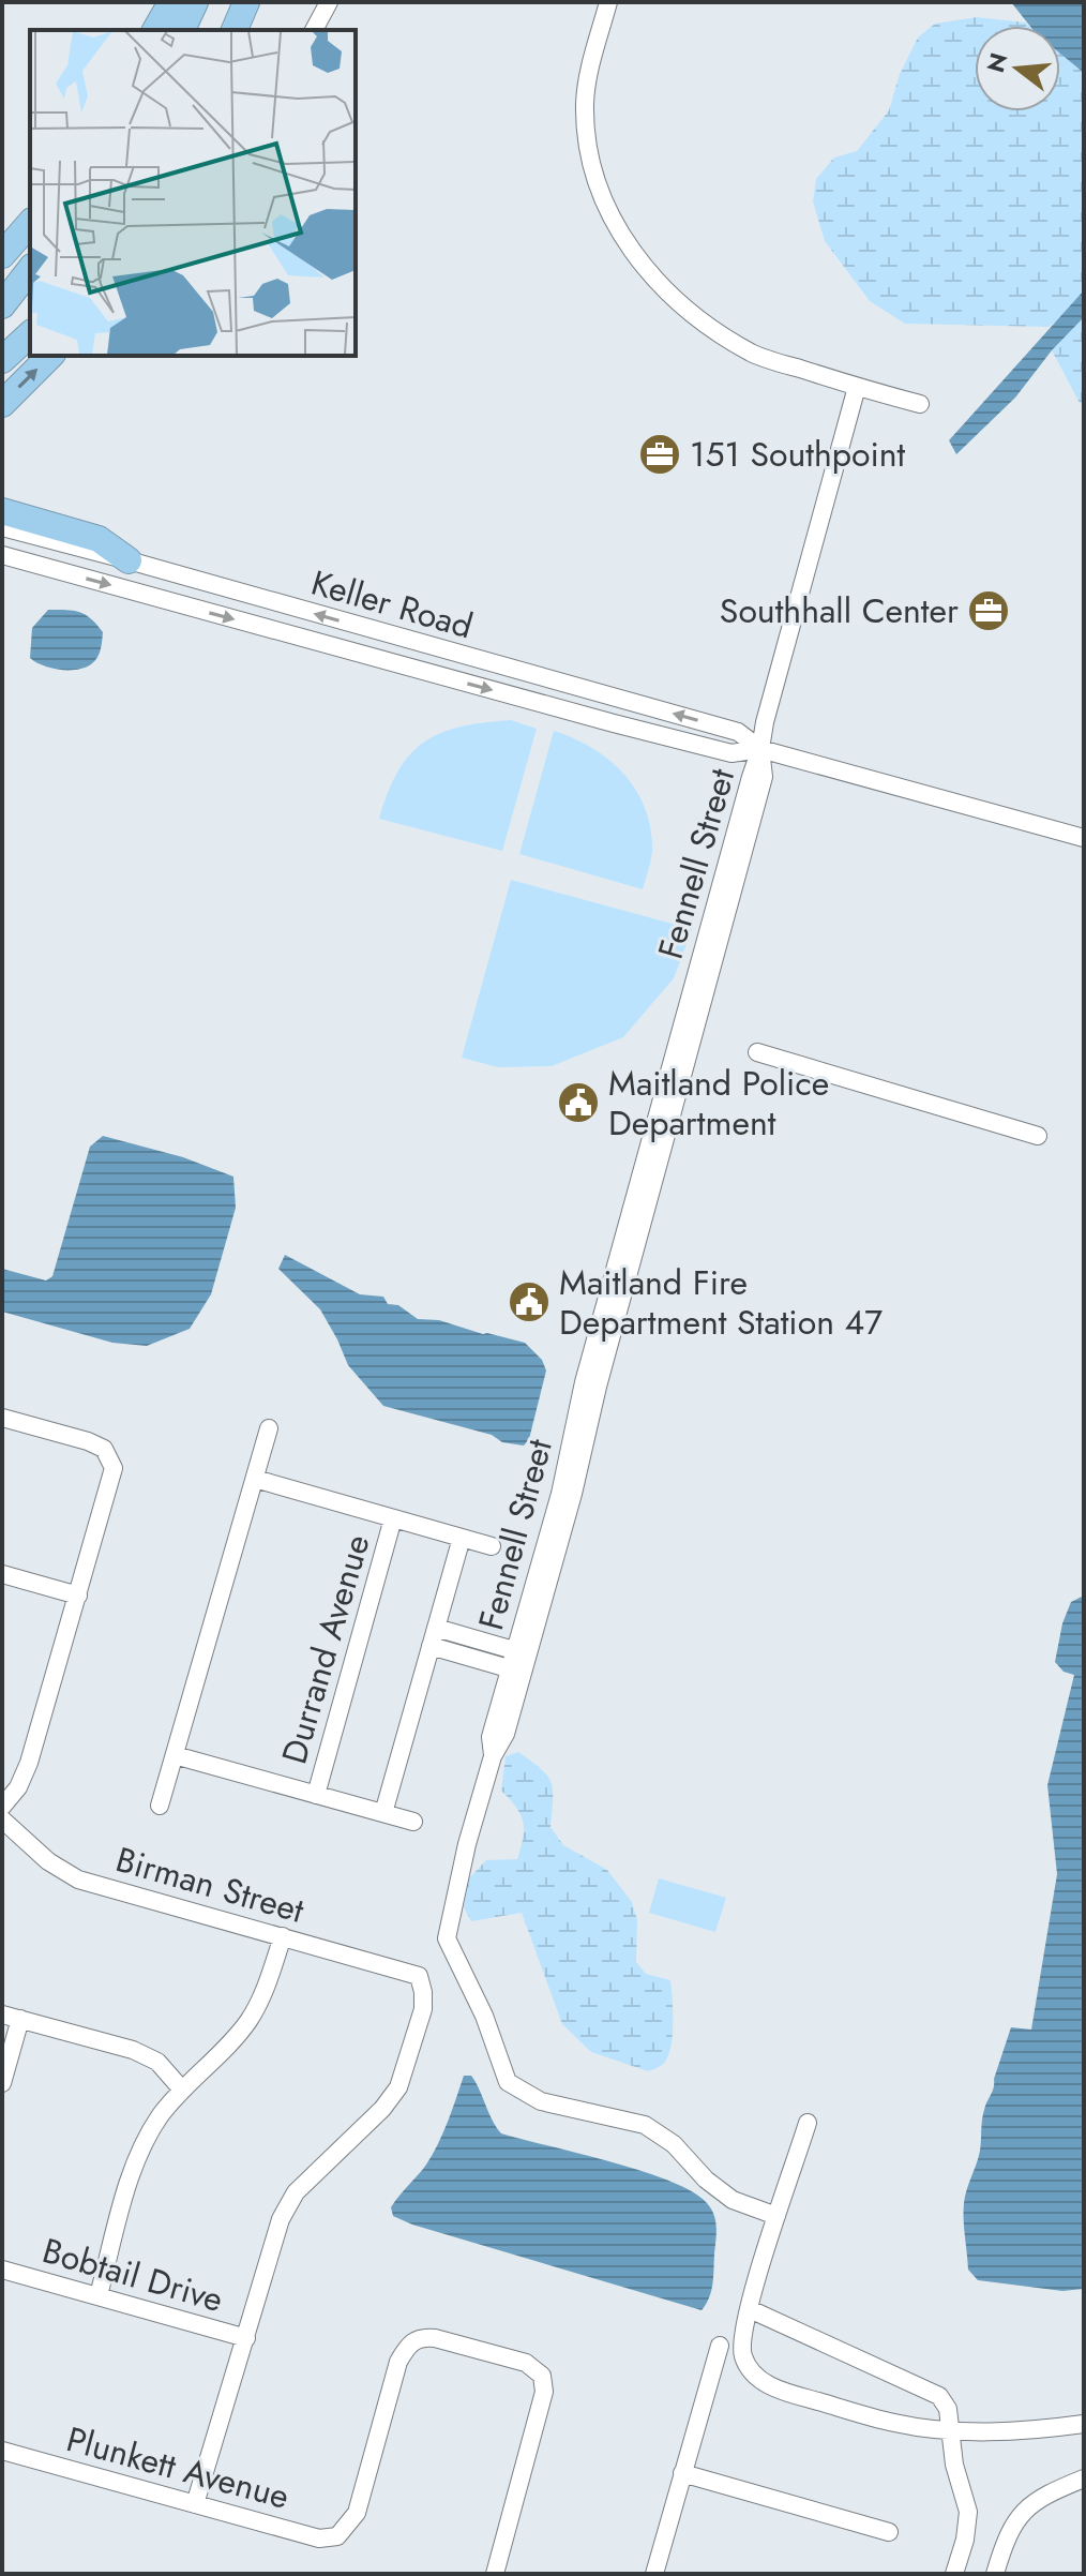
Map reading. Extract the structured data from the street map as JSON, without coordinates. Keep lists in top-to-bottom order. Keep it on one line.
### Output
{"streets":{"street":["Keller Road","Fennell Street","Durrand Avenue","Birman Street","Bobtail Drive","Plunkett Avenue"]},"crossings":[["Keller Road","Fennell Street"],["Birman Street","Bobtail Drive"]],"places":{"office":["151 Southpoint","Southhall Center"],"public building":["Maitland Police Department","Maitland Fire Department Station 47"]},"north":"left"}
